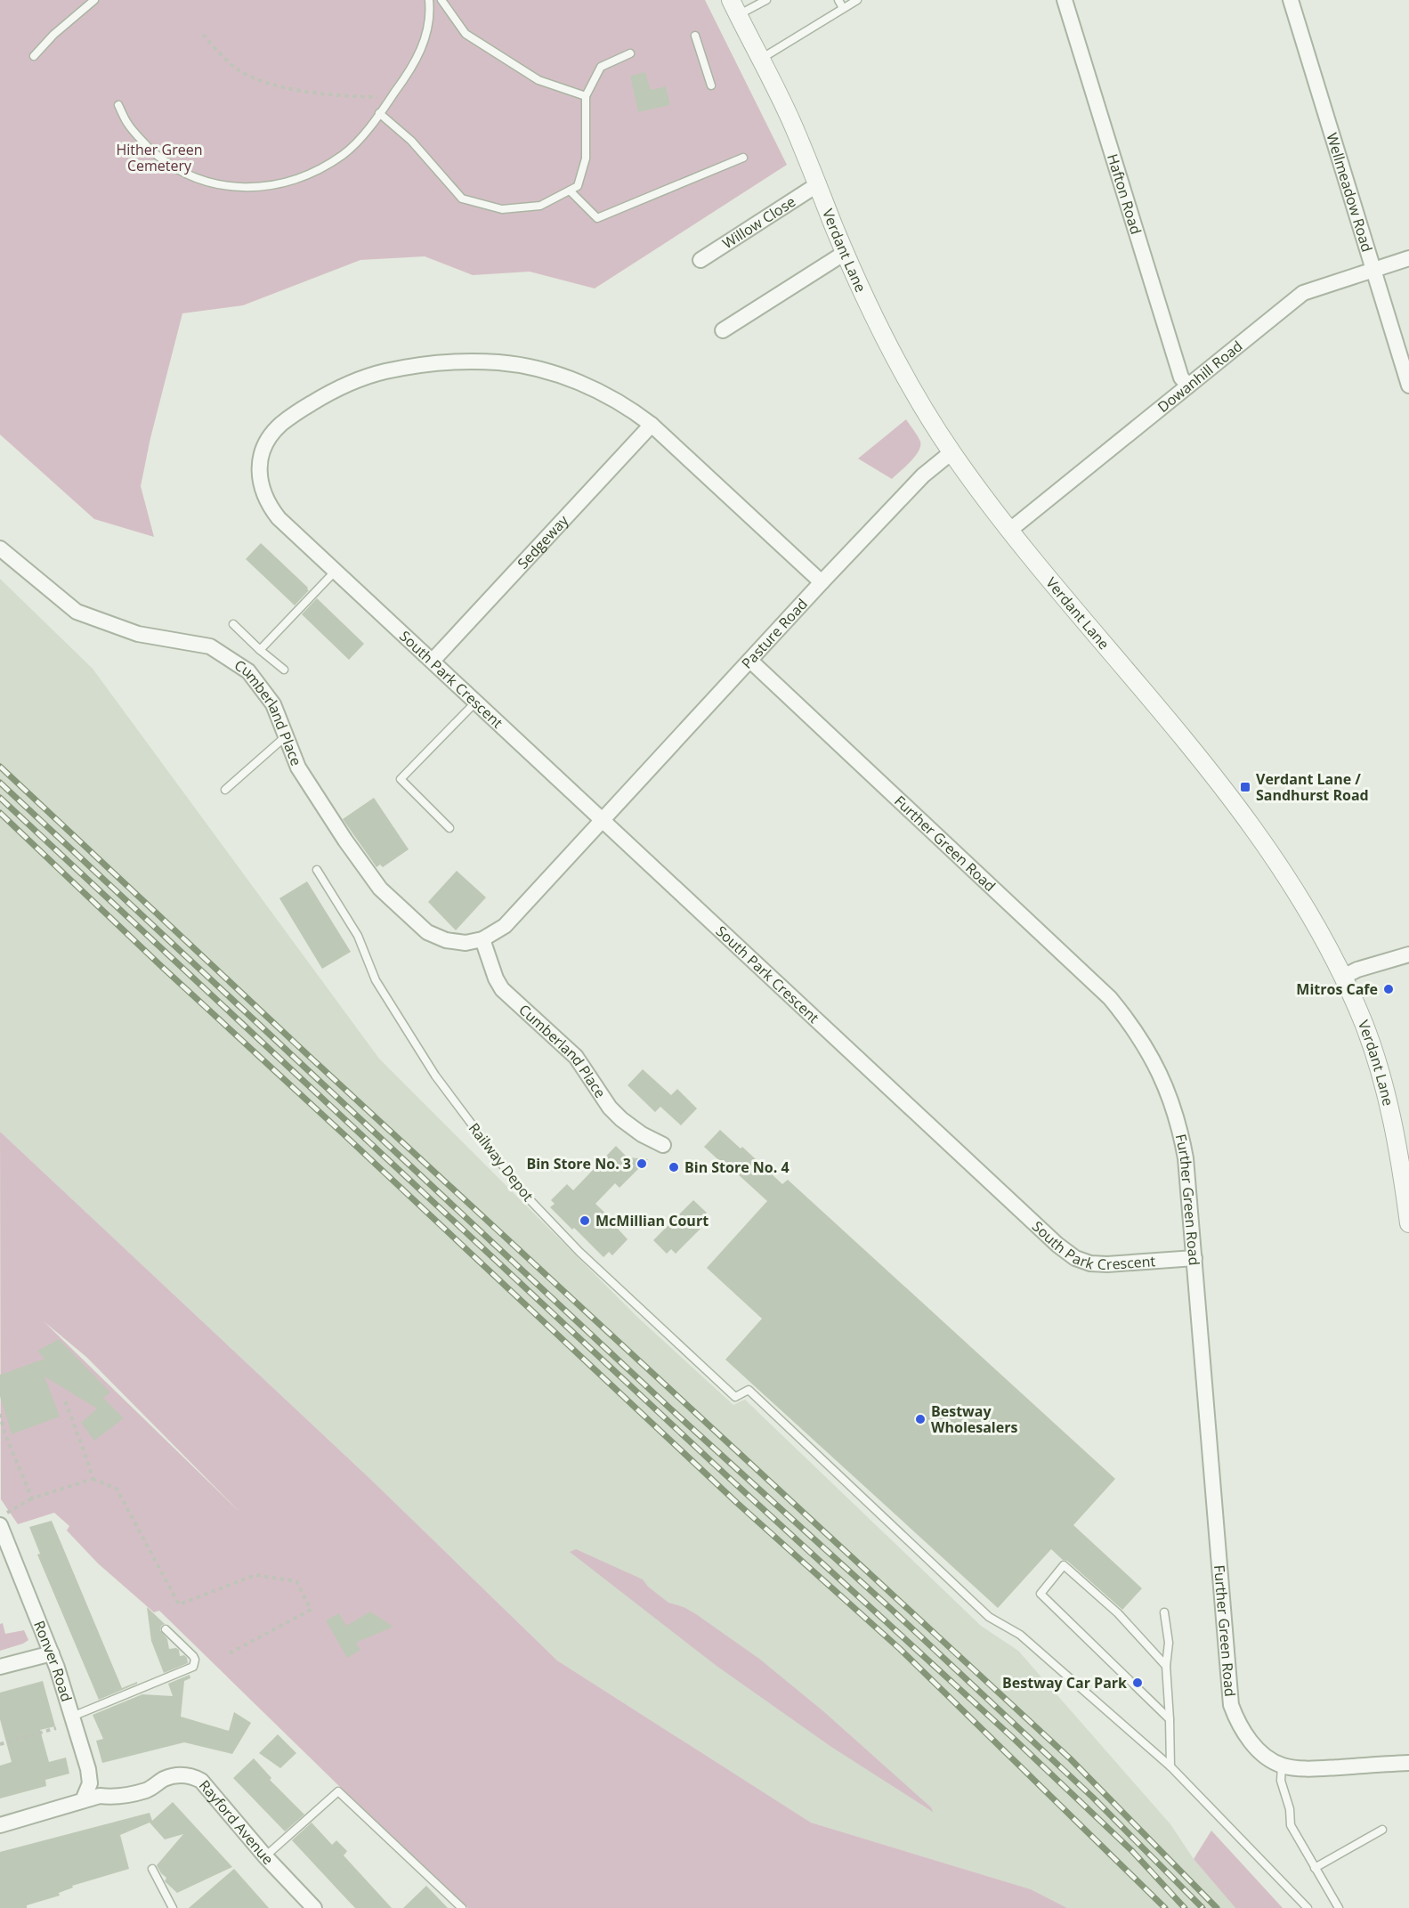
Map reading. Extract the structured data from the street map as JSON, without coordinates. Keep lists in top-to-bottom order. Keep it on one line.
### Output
{"streets":{"street":["Wellmeadow Road","Hafton Road","Willow Close","Verdant Lane","Dowanhill Road","Sedgeway","Pasture Road","South Park Crescent","Cumberland Place","Further Green Road","Ronver Road","Rayford Avenue"],"lane":["Railway Depot"]},"crossings":[["Wellmeadow Road","Dowanhill Road"],["Hafton Road","Dowanhill Road"],["Willow Close","Verdant Lane"],["Verdant Lane","Dowanhill Road"],["Verdant Lane","Pasture Road"],["Sedgeway","South Park Crescent"],["Pasture Road","South Park Crescent"],["Pasture Road","Cumberland Place"],["Pasture Road","Further Green Road"],["South Park Crescent","Cumberland Place"],["South Park Crescent","Further Green Road"],["Ronver Road","Rayford Avenue"]],"parks":["Hither Green Cemetery"],"places":{"transit":["Verdant Lane / Sandhurst Road"],"other":["Mitros Cafe","Bin Store No. 3","Bin Store No. 4","McMillian Court","Bestway Wholesalers","Bestway Car Park"]}}
